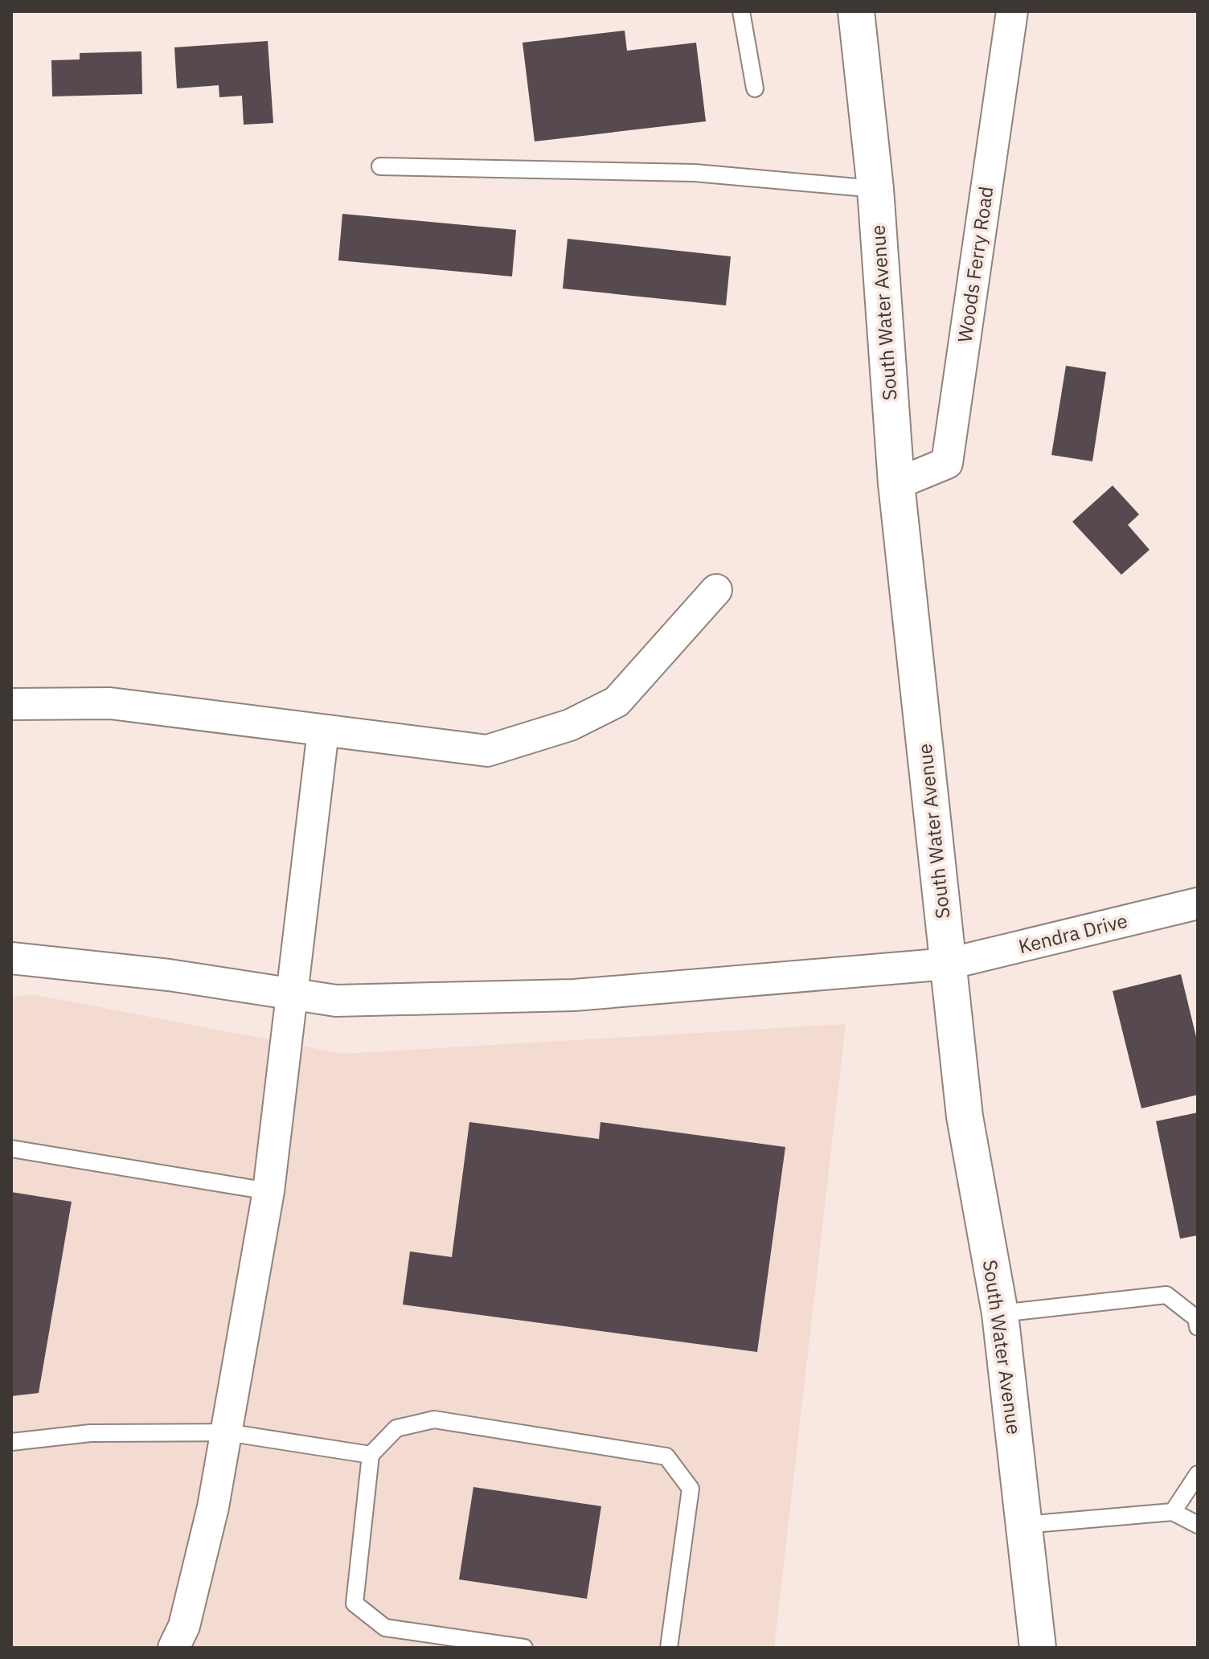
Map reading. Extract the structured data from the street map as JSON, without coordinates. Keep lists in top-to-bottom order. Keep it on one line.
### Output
{"streets":{"main road":["South Water Avenue"],"street":["Woods Ferry Road","Kendra Drive"]},"crossings":[["Woods Ferry Road","South Water Avenue"],["South Water Avenue","Kendra Drive"]]}
